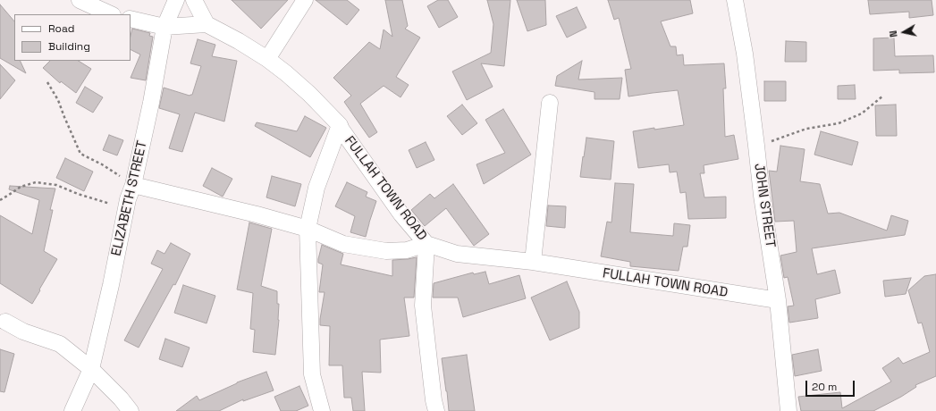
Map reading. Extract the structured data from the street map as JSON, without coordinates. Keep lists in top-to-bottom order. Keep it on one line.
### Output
{"streets":{"street":["FULLAH TOWN ROAD","ELIZABETH STREET","JOHN STREET"]},"crossings":[["FULLAH TOWN ROAD","JOHN STREET"]],"legend":["Road","Building"],"scale_bar":"20 m","north":"left"}
